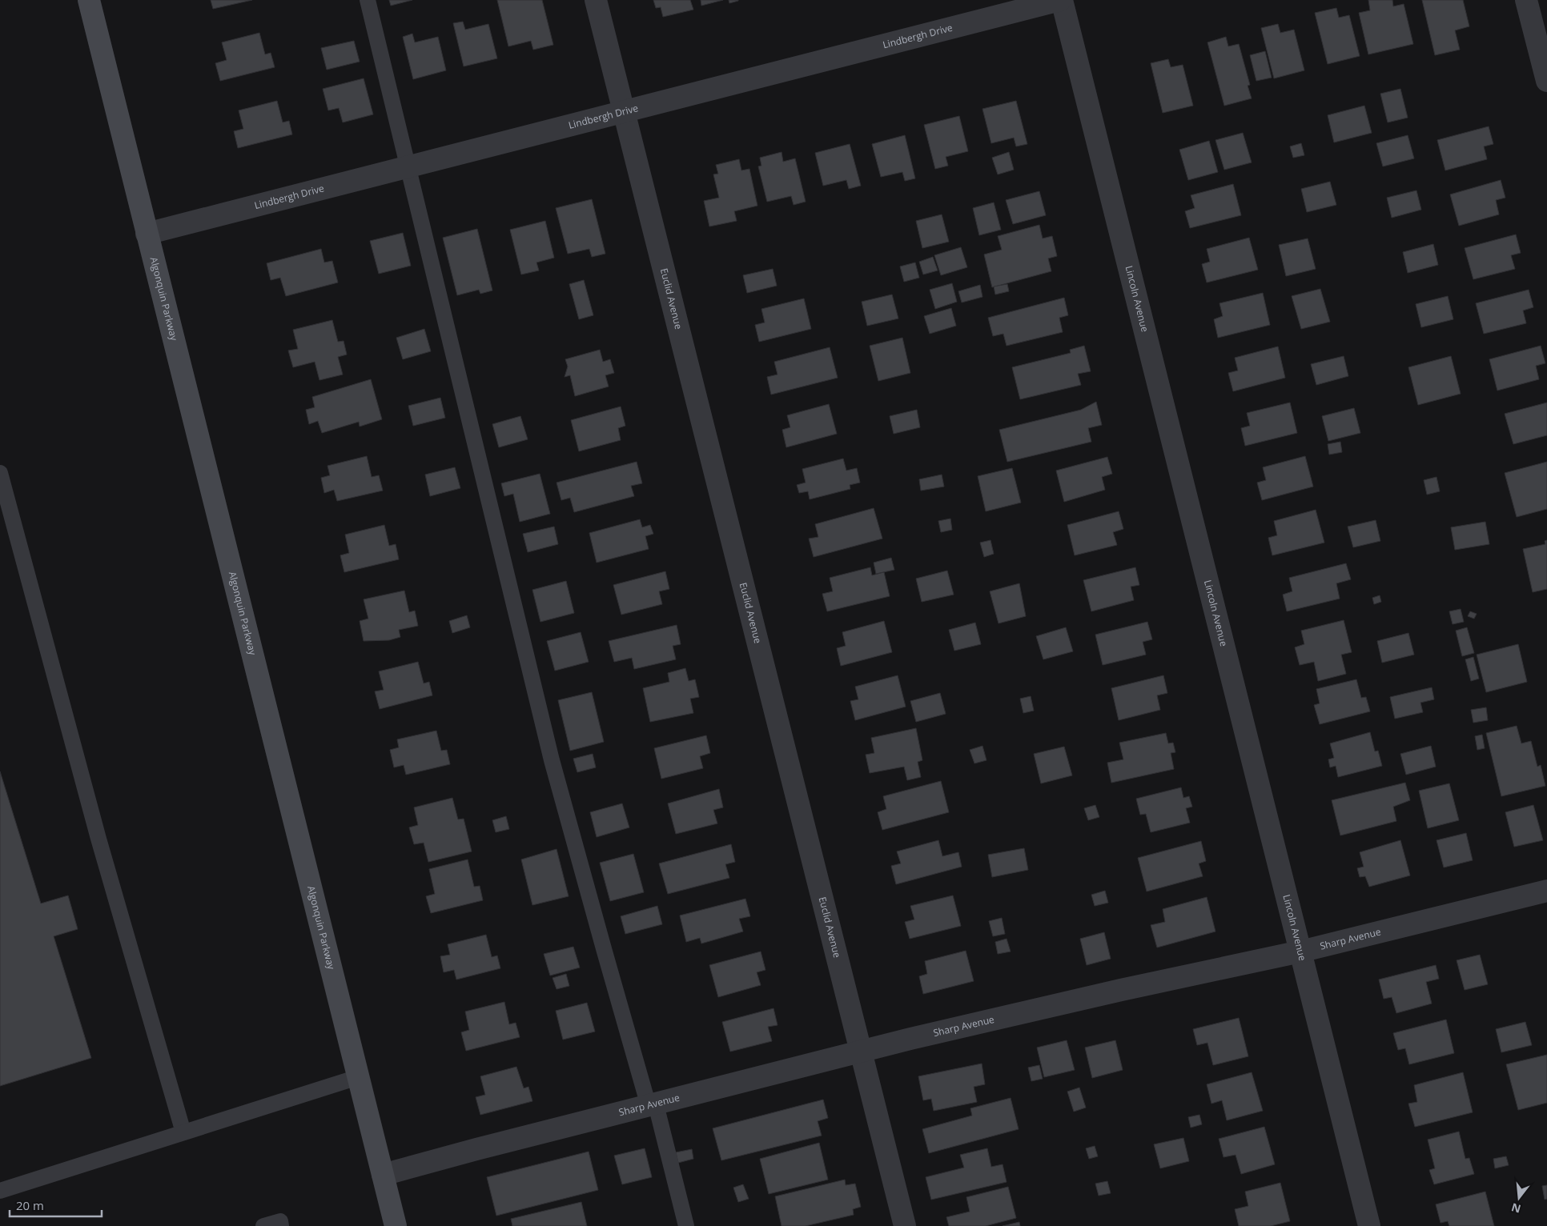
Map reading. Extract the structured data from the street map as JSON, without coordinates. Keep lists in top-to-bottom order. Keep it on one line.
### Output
{"streets":{"main road":["Algonquin Parkway"],"street":["Lindbergh Drive","Euclid Avenue","Lincoln Avenue","Sharp Avenue"]},"crossings":[["Lindbergh Drive","Algonquin Parkway"],["Lindbergh Drive","Euclid Avenue"],["Lindbergh Drive","Lincoln Avenue"],["Algonquin Parkway","Sharp Avenue"],["Euclid Avenue","Sharp Avenue"],["Lincoln Avenue","Sharp Avenue"]],"scale_bar":"20 m","north":"bottom"}
